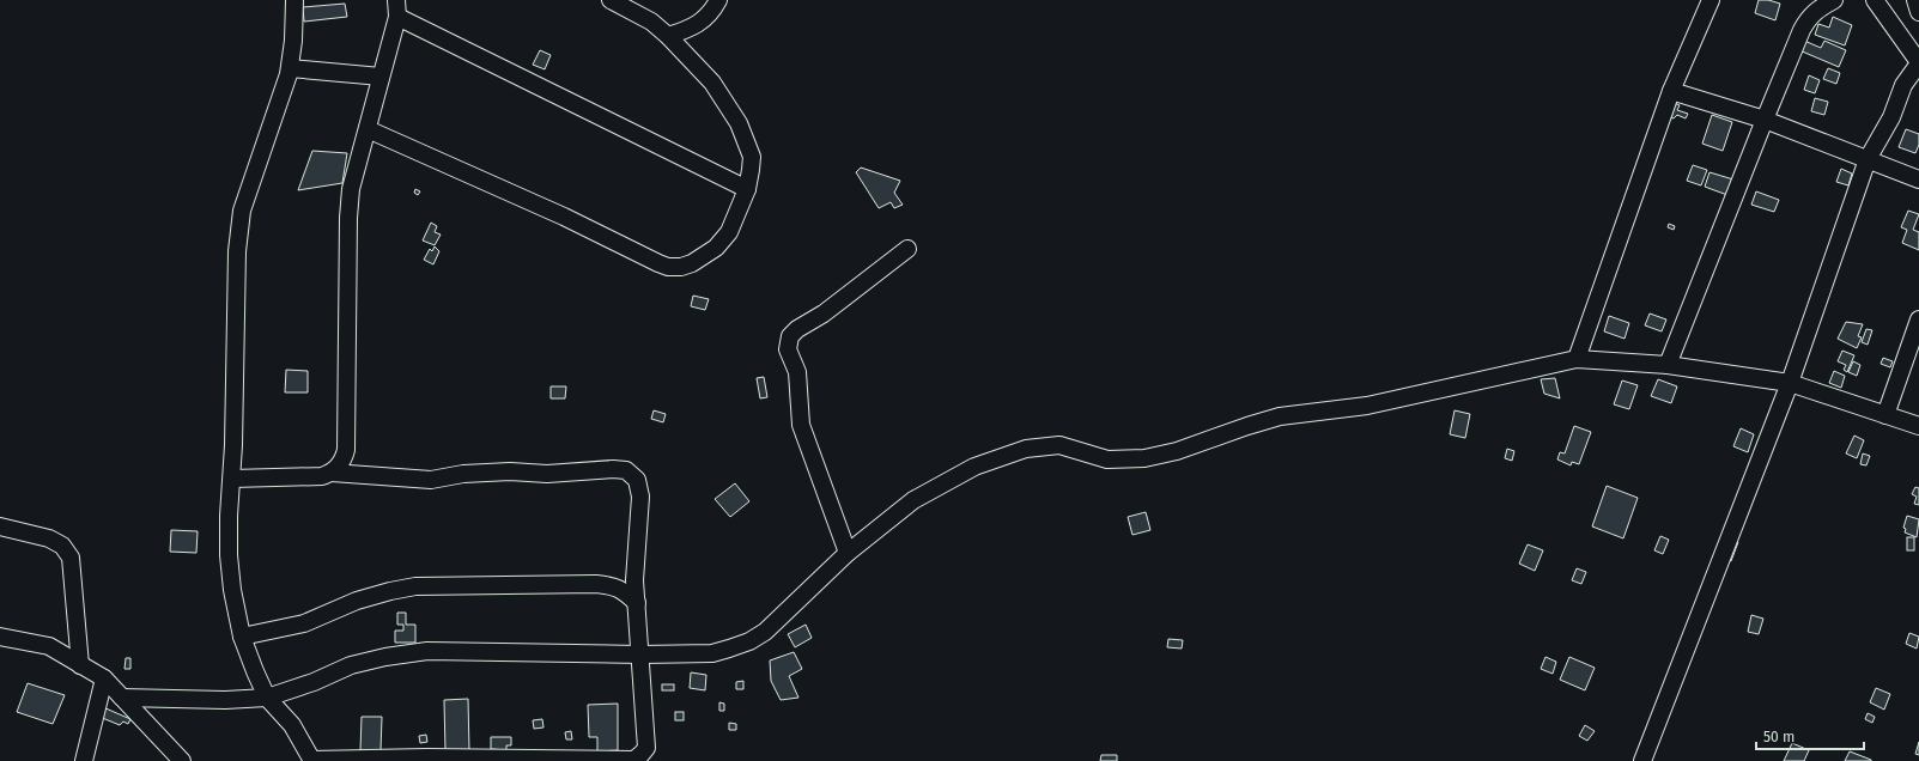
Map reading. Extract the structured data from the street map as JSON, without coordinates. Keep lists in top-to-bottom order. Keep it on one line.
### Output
{"scale_bar":"50 m"}
